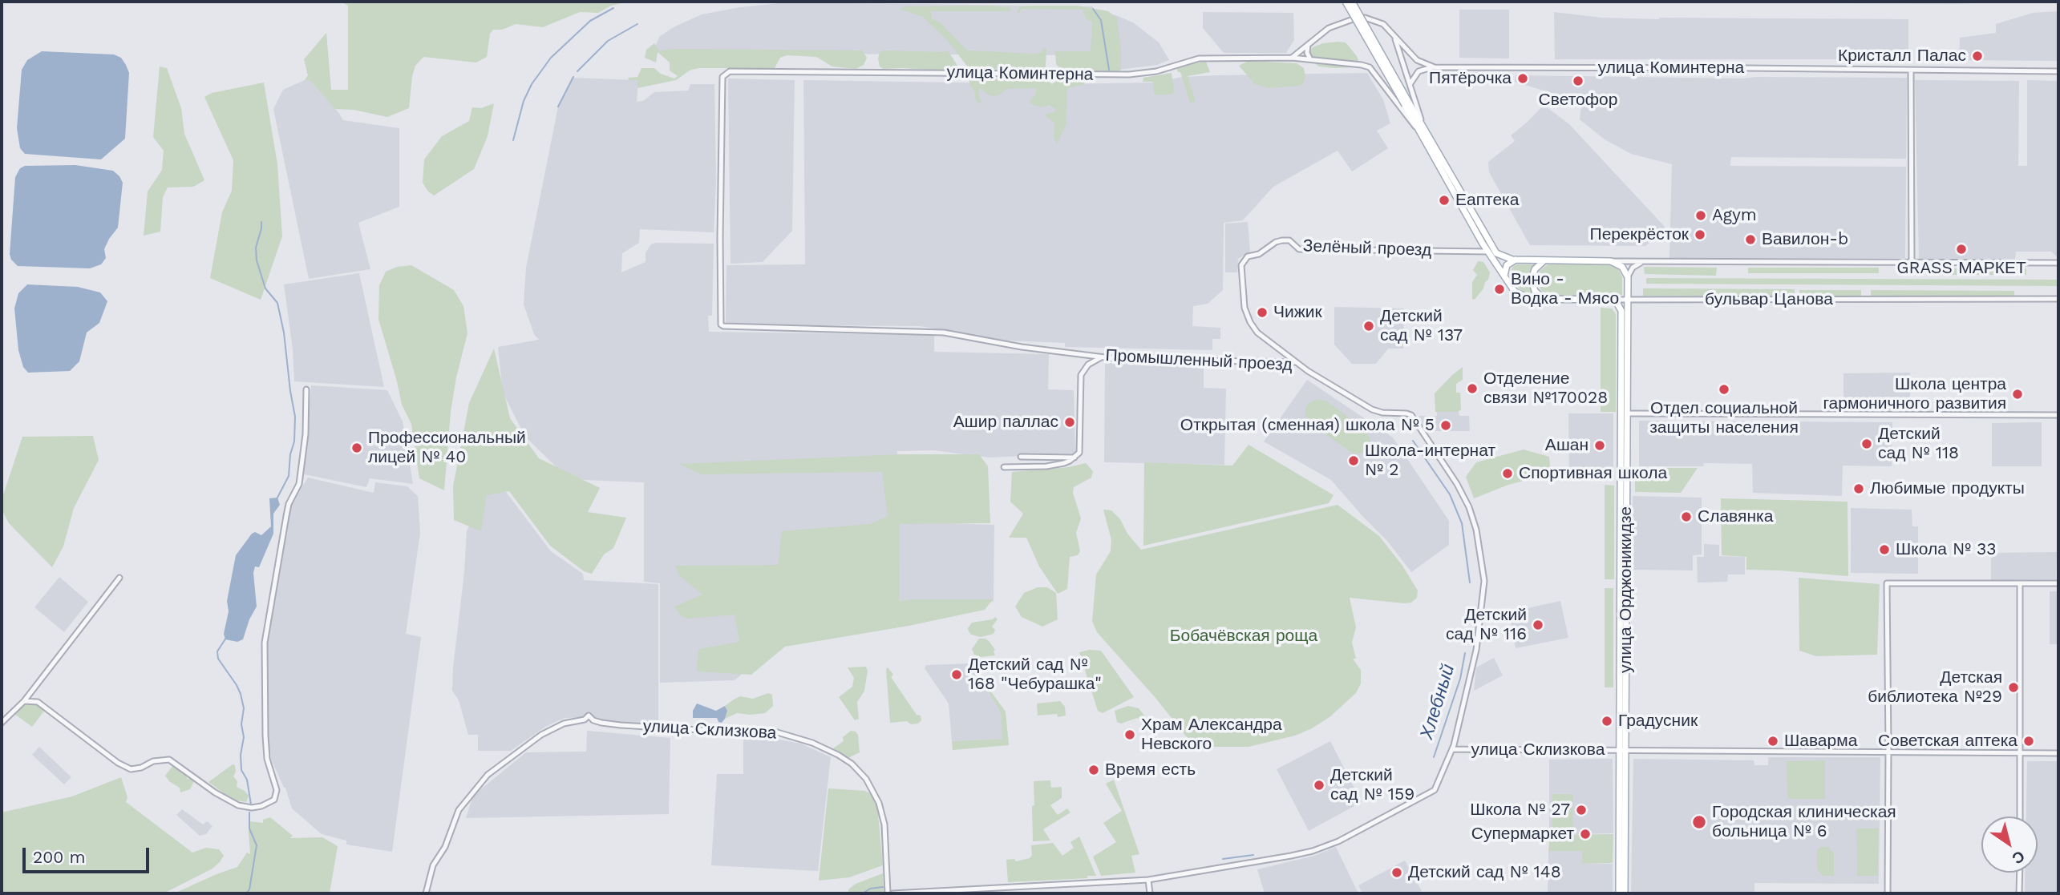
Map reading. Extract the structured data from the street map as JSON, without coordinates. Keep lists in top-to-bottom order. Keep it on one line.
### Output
{"streets":{"main road":["бульвар Цанова","улица Орджоникидзе"],"street":["улица Коминтерна","Зелёный проезд","Промышленный проезд","улица Склизкова"]},"crossings":[["улица Коминтерна","Промышленный проезд"],["Зелёный проезд","бульвар Цанова"],["Зелёный проезд","Промышленный проезд"],["бульвар Цанова","улица Орджоникидзе"],["Промышленный проезд","улица Склизкова"],["улица Орджоникидзе","улица Склизкова"]],"water":["Хлебный"],"parks":["Бобачёвская роща"],"places":["Кристалл Палас","Пятёрочка","Светофор","Еаптека","Agym","Перекрёсток","Вавилон-b","GRASS МАРКЕТ","Вино - Водка - Мясо","Чижик","Детский сад № 137","Отделение связи №170028","Отдел социальной защиты населения","Школа центра гармоничного развития","Ашир паллас","Открытая (сменная) школа № 5","Детский сад № 118","Ашан","Профессиональный лицей № 40","Школа-интернат № 2","Спортивная школа","Любимые продукты","Славянка","Школа № 33","Детский сад № 116","Детский сад № 168 \"Чебурашка\"","Детская библиотека №29","Градусник","Храм Александра Невского","Шаварма","Советская аптека","Время есть","Детский сад № 159","Школа № 27","Городская клиническая больница № 6","Супермаркет","Детский сад № 148"],"scale_bar":"200 m","north":"bottom right"}
